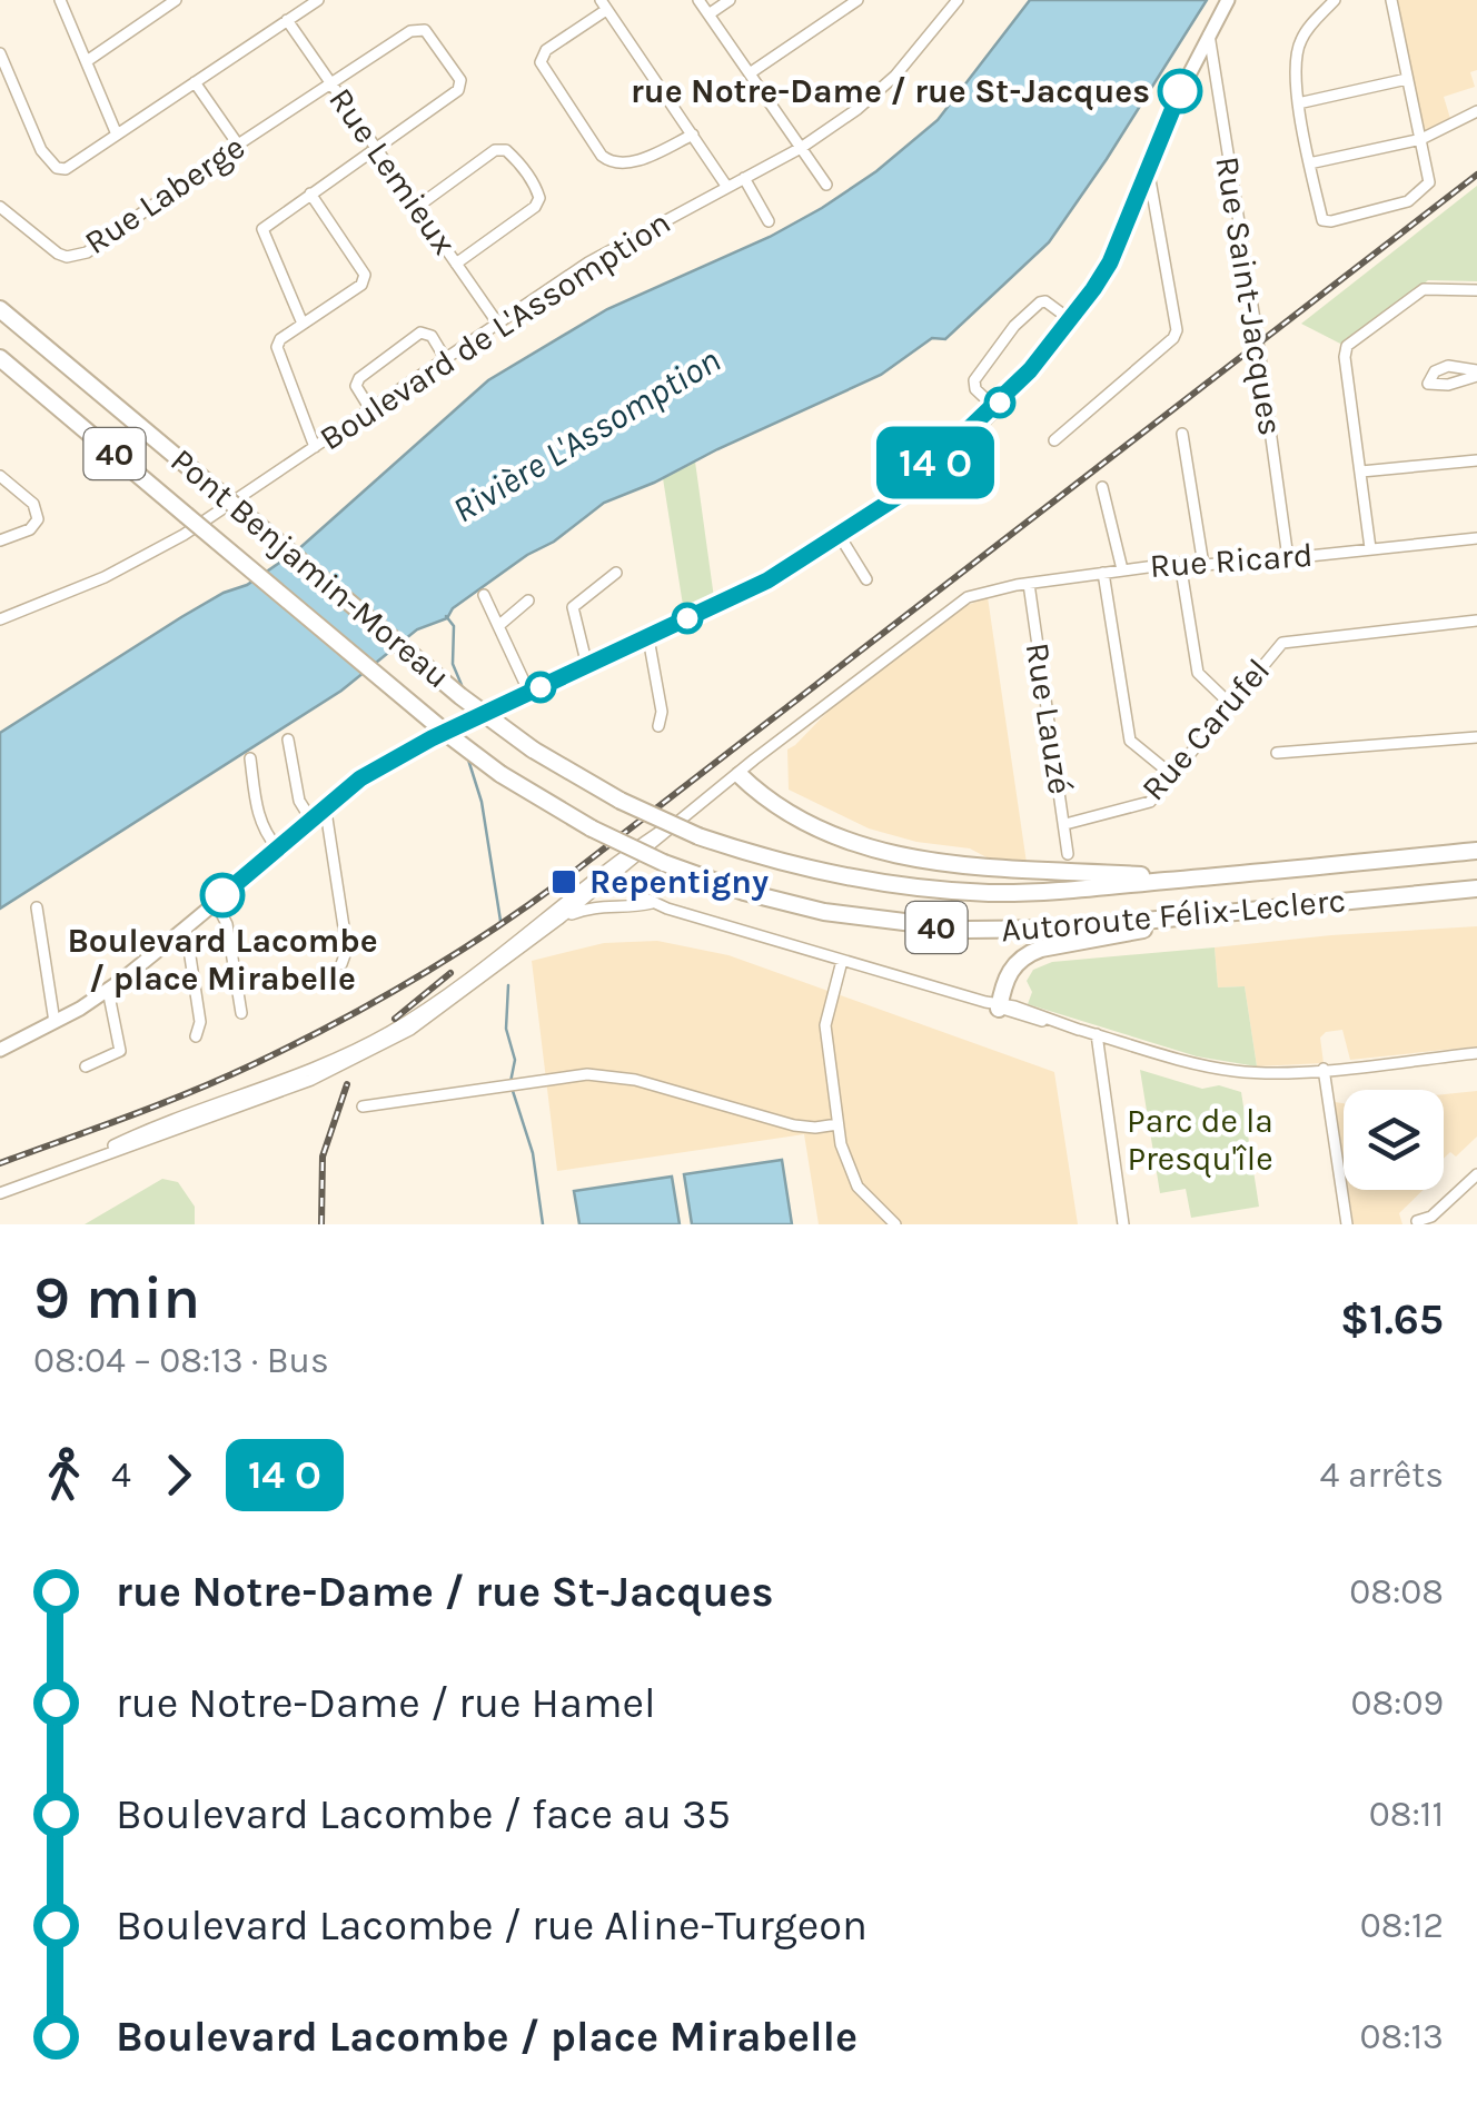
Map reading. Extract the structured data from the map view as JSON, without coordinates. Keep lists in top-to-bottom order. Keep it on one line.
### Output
{"streets":{"highway":["40","Pont Benjamin-Moreau","Autoroute Félix-Leclerc"],"street":["Rue Lemieux","Rue Laberge","Rue Saint-Jacques","Boulevard de L'Assomption","Rue Ricard","Rue Lauzé","Rue Carufel"]},"crossings":[["Rue Lemieux","Rue Laberge"],["Rue Lemieux","Boulevard de L'Assomption"],["Rue Saint-Jacques","Rue Ricard"],["40","Pont Benjamin-Moreau"],["Rue Ricard","Rue Lauzé"],["Pont Benjamin-Moreau","Autoroute Félix-Leclerc"],["Rue Lauzé","Rue Carufel"]],"water":["Rivière L'Assomption"],"parks":["Parc de la Presqu'île"],"places":{"other":["rue Notre-Dame / rue St-Jacques","Boulevard Lacombe / place Mirabelle"],"transit":["Repentigny"]},"page":{"on_map":"14 O","heading":["9 min","08:04 – 08:13 · Bus","$1.65"],"legs":["4","14 O","4 arrêts"],"list":[{"name":"rue Notre-Dame / rue St-Jacques","value":"08:08"},{"name":"rue Notre-Dame / rue Hamel","value":"08:09"},{"name":"Boulevard Lacombe / face au 35","value":"08:11"},{"name":"Boulevard Lacombe / rue Aline-Turgeon","value":"08:12"},{"name":"Boulevard Lacombe / place Mirabelle","value":"08:13"}]}}
